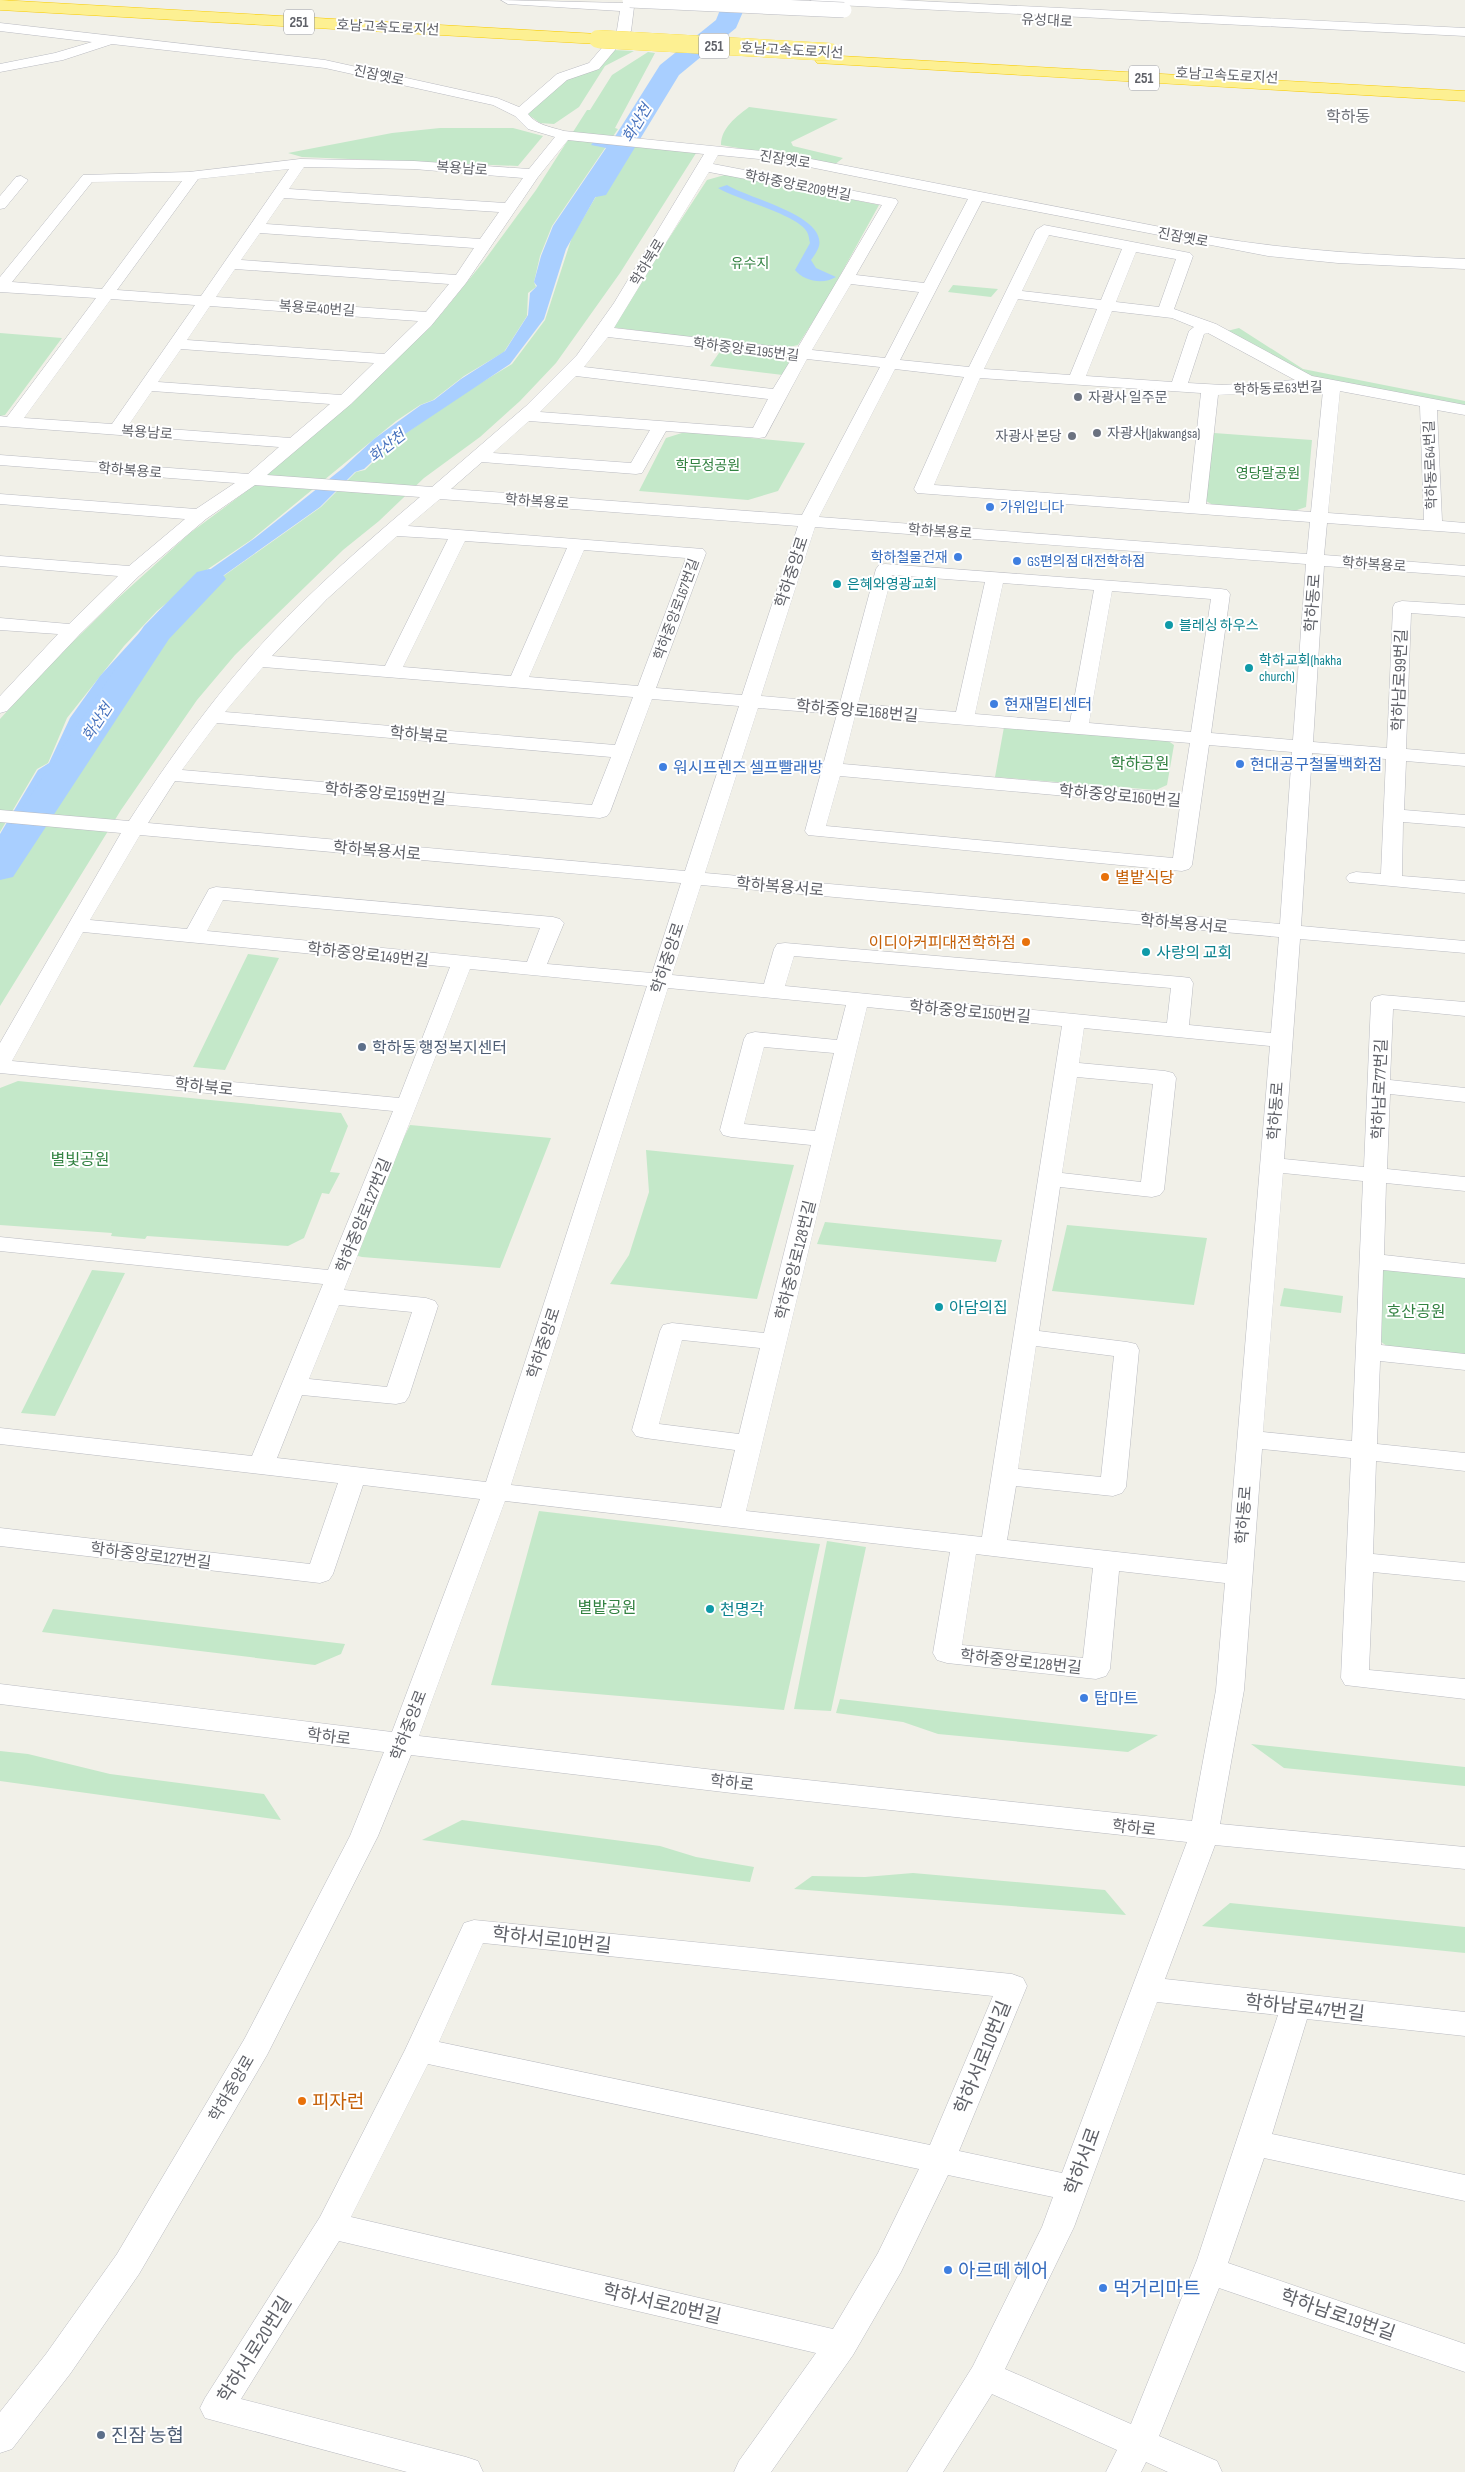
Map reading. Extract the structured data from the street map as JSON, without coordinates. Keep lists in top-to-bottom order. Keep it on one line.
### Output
{"streets":{"highway":["251","호남고속도로지선"],"street":["유성대로","진잠옛로","복용남로","학하중앙로209번길","학하북로","복용로40번길","학하중앙로195번길","학하동로63번길","학하동로64번길","학하복용로","학하중앙로","학하동로","학하중앙로167번길","학하남로99번길","학하중앙로168번길","학하중앙로159번길","학하중앙로160번길","학하복용서로","학하중앙로149번길","학하중앙로150번길","학하남로77번길","학하중앙로127번길","학하중앙로128번길","학하로","학하서로10번길","학하남로47번길","학하서로","학하서로20번길","학하남로19번길"]},"crossings":[["진잠옛로","학하북로"],["진잠옛로","학하중앙로"],["복용남로","복용로40번길"],["학하중앙로209번길","학하북로"],["학하북로","학하중앙로195번길"],["학하북로","학하복용로"],["학하북로","학하중앙로167번길"],["학하북로","학하중앙로159번길"],["학하북로","학하복용서로"],["학하북로","학하중앙로149번길"],["학하북로","학하중앙로127번길"],["학하중앙로195번길","학하동로63번길"],["학하중앙로195번길","학하동로64번길"],["학하중앙로195번길","학하중앙로"],["학하동로63번길","학하동로64번길"],["학하동로63번길","학하동로"],["학하동로64번길","학하동로"],["학하복용로","학하중앙로"],["학하복용로","학하동로"],["학하중앙로","학하중앙로168번길"],["학하중앙로","학하복용서로"],["학하중앙로","학하중앙로149번길"],["학하중앙로","학하중앙로150번길"],["학하중앙로","학하로"],["학하동로","학하남로99번길"],["학하동로","학하중앙로168번길"],["학하동로","학하복용서로"],["학하동로","학하중앙로150번길"],["학하동로","학하로"],["학하동로","학하서로"],["학하남로99번길","학하중앙로168번길"],["학하중앙로149번길","학하중앙로150번길"],["학하중앙로149번길","학하중앙로127번길"],["학하중앙로150번길","학하중앙로128번길"],["학하로","학하서로"],["학하서로10번길","학하서로20번길"],["학하남로47번길","학하서로"]],"districts":["학하동"],"water":["화산천"],"parks":["유수지","학무정공원","영당말공원","학하공원","별빛공원","호산공원","별밭공원"],"places":["자광사 일주문","자광사(Jakwangsa)","자광사 본당","가위입니다","학하철물건재","GS편의점 대전학하점","은혜와영광교회","블레싱 하우스","학하교회(hakha church)","현재멀티센터","현대공구철물백화점","워시프렌즈 셀프빨래방","별밭식당","이디아커피대전학하점","사랑의 교회","학하동 행정복지센터","아담의집","천명각","탑마트","피자런","아르떼 헤어","먹거리마트","진잠 농협"]}
